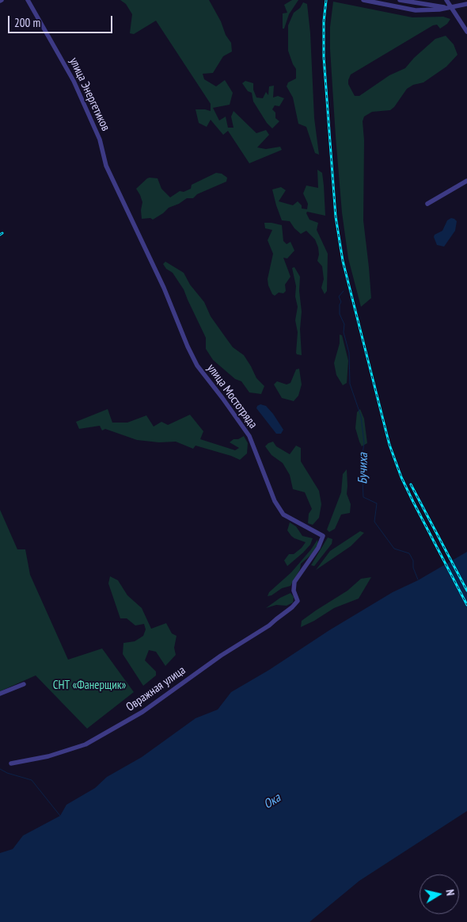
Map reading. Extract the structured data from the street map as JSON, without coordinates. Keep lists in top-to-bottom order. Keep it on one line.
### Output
{"streets":{"street":["улица Энергетиков","улица Мостотряда","Овражная улица"]},"crossings":[["улица Энергетиков","улица Мостотряда"],["улица Мостотряда","Овражная улица"]],"water":["Бучиха","Ока"],"parks":["СНТ «Фанерщик»"],"scale_bar":"200 m","north":"right"}
